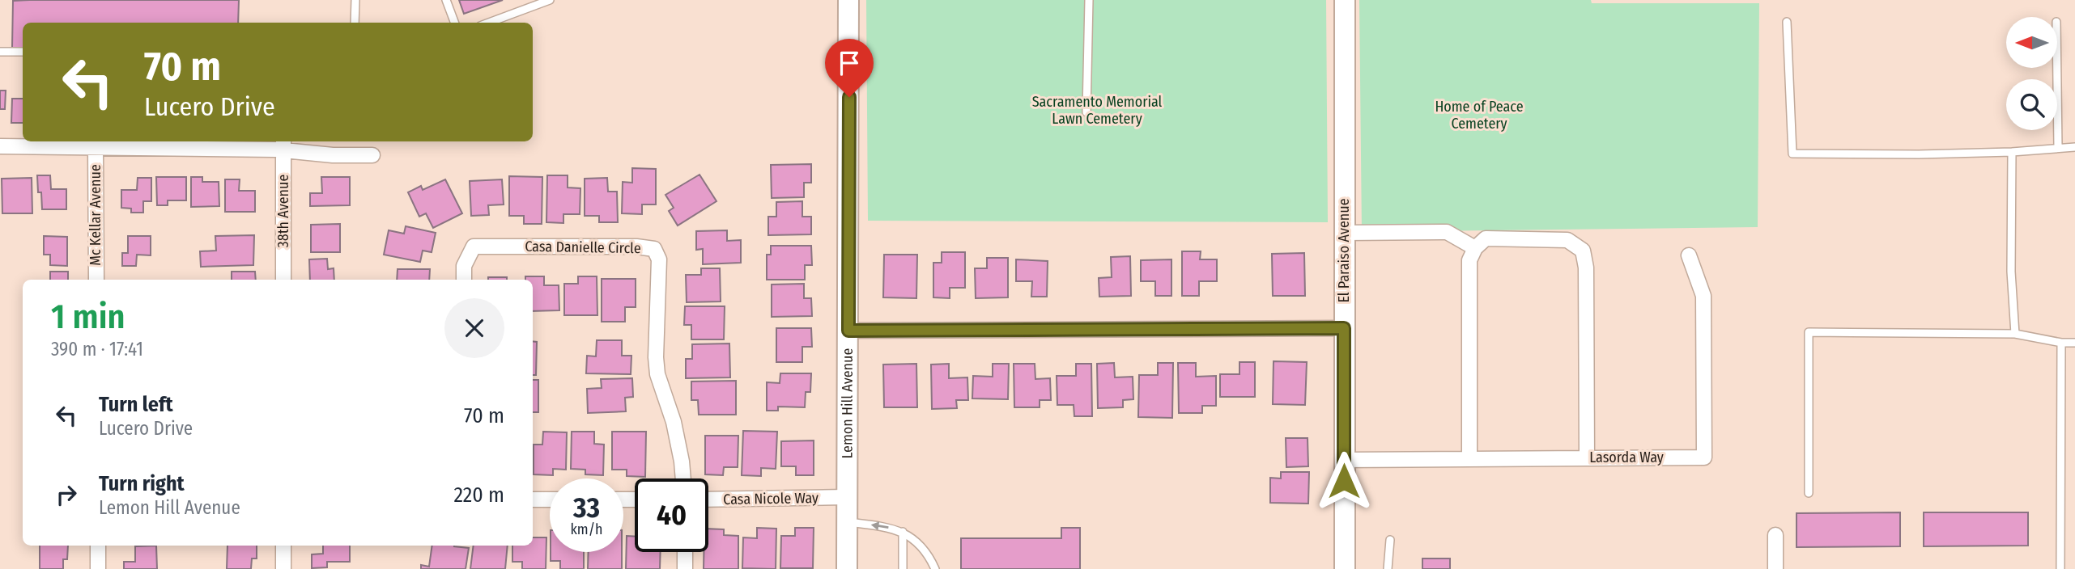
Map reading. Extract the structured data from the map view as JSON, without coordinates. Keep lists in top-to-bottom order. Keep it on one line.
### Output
{"streets":{"street":["38th Avenue","Mc Kellar Avenue","Casa Danielle Circle","El Paraiso Avenue","Lemon Hill Avenue","Lasorda Way","Casa Nicole Way"]},"crossings":[["El Paraiso Avenue","Lasorda Way"],["Lemon Hill Avenue","Casa Nicole Way"]],"parks":["Sacramento Memorial Lawn Cemetery","Home of Peace Cemetery"],"north":"left","page":{"turn":["70 m","Lucero Drive"],"heading":["1 min","390 m · 17:41"],"list":[{"name":"Turn left","note":"Lucero Drive","value":"70 m"},{"name":"Turn right","note":"Lemon Hill Avenue","value":"220 m"}],"speed":"33 km/h","limit":"40"}}
